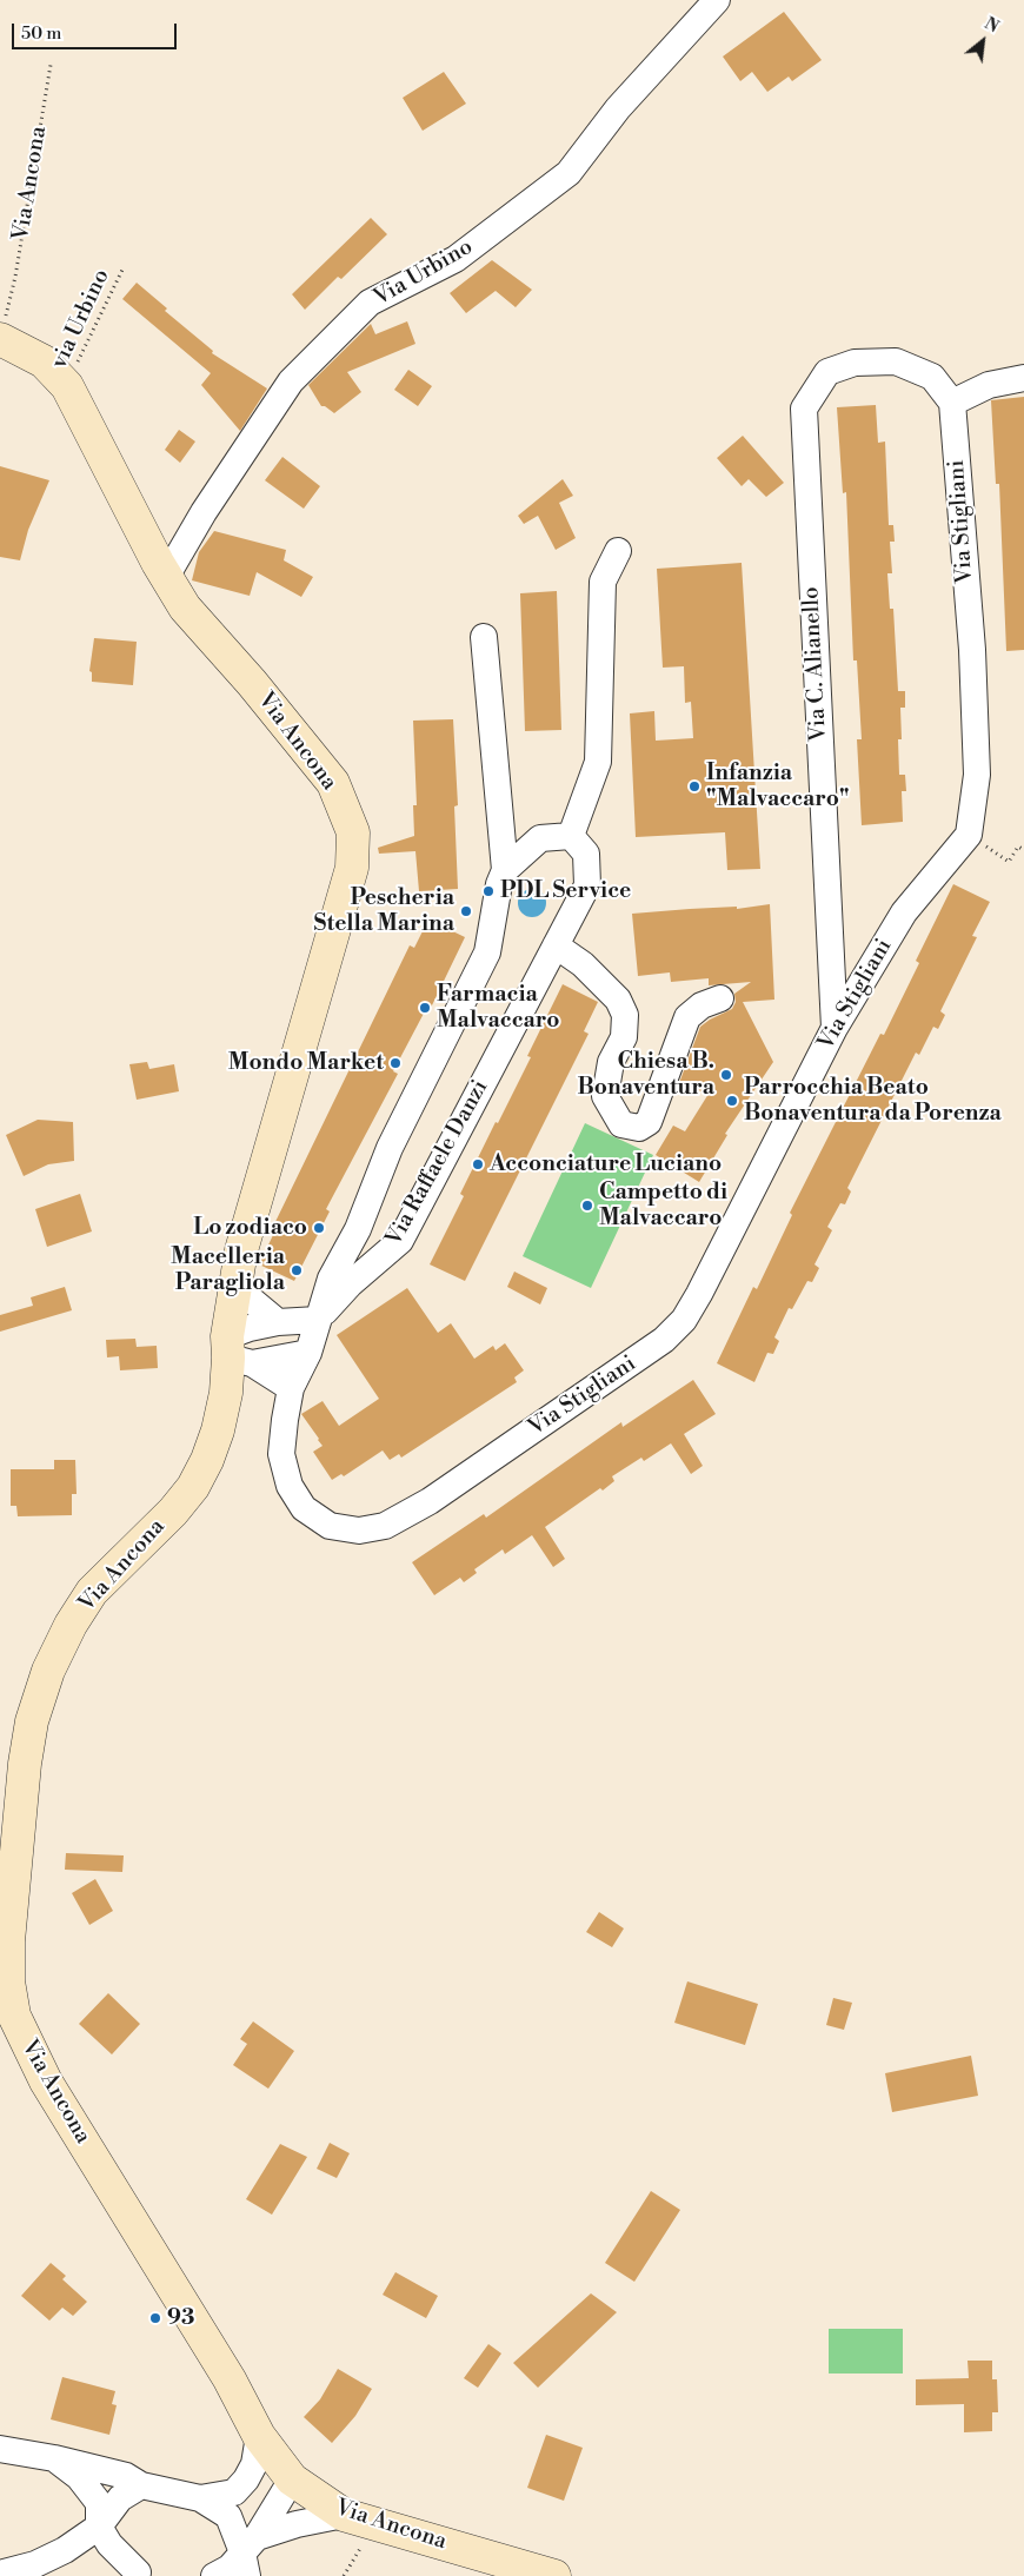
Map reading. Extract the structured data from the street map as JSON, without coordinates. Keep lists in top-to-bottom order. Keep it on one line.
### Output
{"streets":{"street":["Via Ancona","Via Urbino","Via Stigliani","Via C. Alianello","Via Raffaele Danzi"],"path":["via Urbino"]},"crossings":[["Via Ancona","Via Urbino"],["Via Ancona","via Urbino"],["Via Stigliani","Via C. Alianello"],["Via Stigliani","Via Raffaele Danzi"]],"places":["Infanzia \"Malvaccaro\"","PDL Service","Pescheria Stella Marina","Farmacia Malvaccaro","Mondo Market","Chiesa B. Bonaventura","Parrocchia Beato Bonaventura da Porenza","Acconciature Luciano","Campetto di Malvaccaro","Lo zodiaco","Macelleria Paragliola","93"],"scale_bar":"50 m","north":"top right"}
